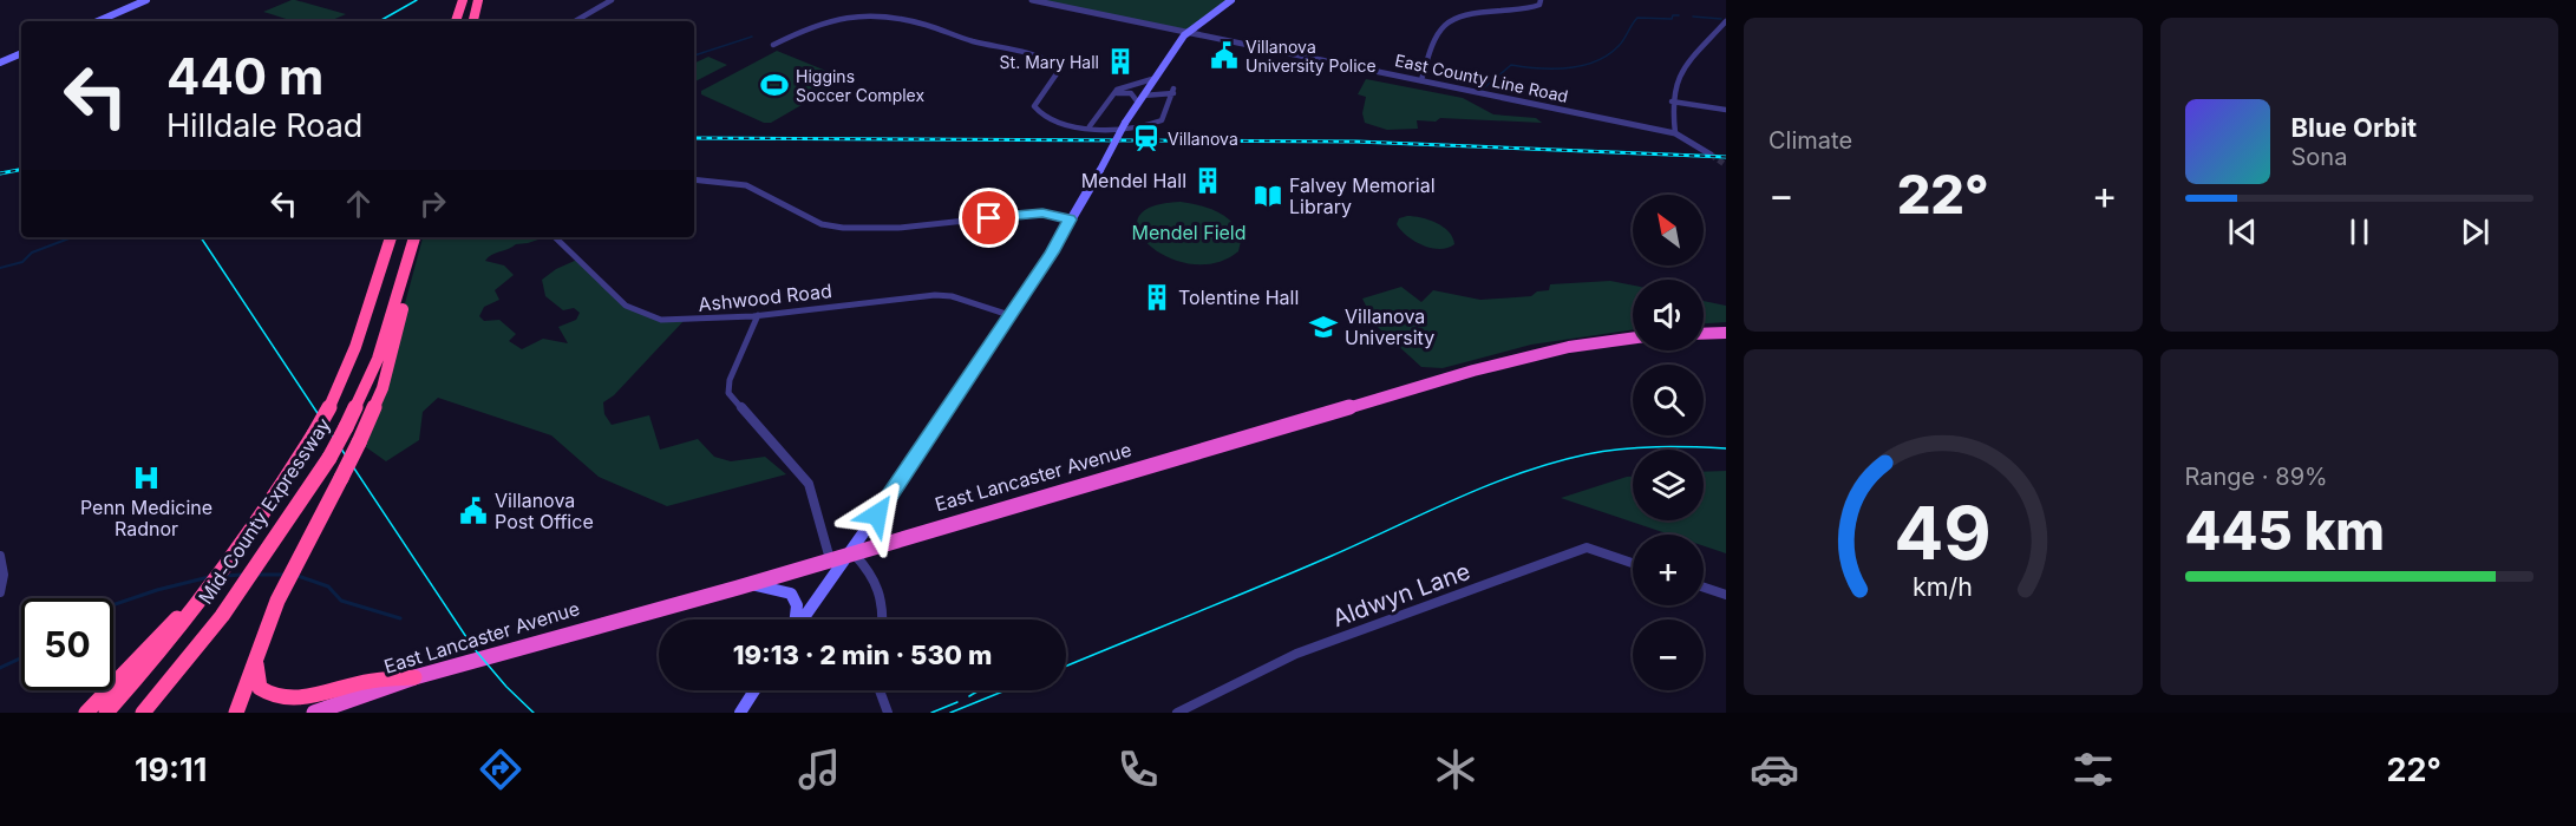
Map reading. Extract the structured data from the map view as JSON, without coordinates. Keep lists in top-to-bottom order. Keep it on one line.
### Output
{"streets":{"highway":["East Lancaster Avenue","Mid-County Expressway"],"street":["East County Line Road","Ashwood Road","Aldwyn Lane"]},"parks":["Mendel Field"],"places":{"public building":["Villanova University Police","Villanova Post Office"],"building":["St. Mary Hall","Mendel Hall","Tolentine Hall"],"sports":["Higgins Soccer Complex"],"station":["Villanova"],"library":["Falvey Memorial Library"],"school or university":["Villanova University"],"hospital":["Penn Medicine Radnor"]},"north":"top left","page":{"tile":["Climate",["Range · 89%","445 km"]],"turn":["440 m","Hilldale Road"],"song":["Blue Orbit","Sona"],"heat":["−","22°","+"],"map_buttons":["+","−"],"limit":"50","trip":"19:13 · 2 min · 530 m","tabs":["19:11","22°"],"gauge":["49","km/h"]}}
